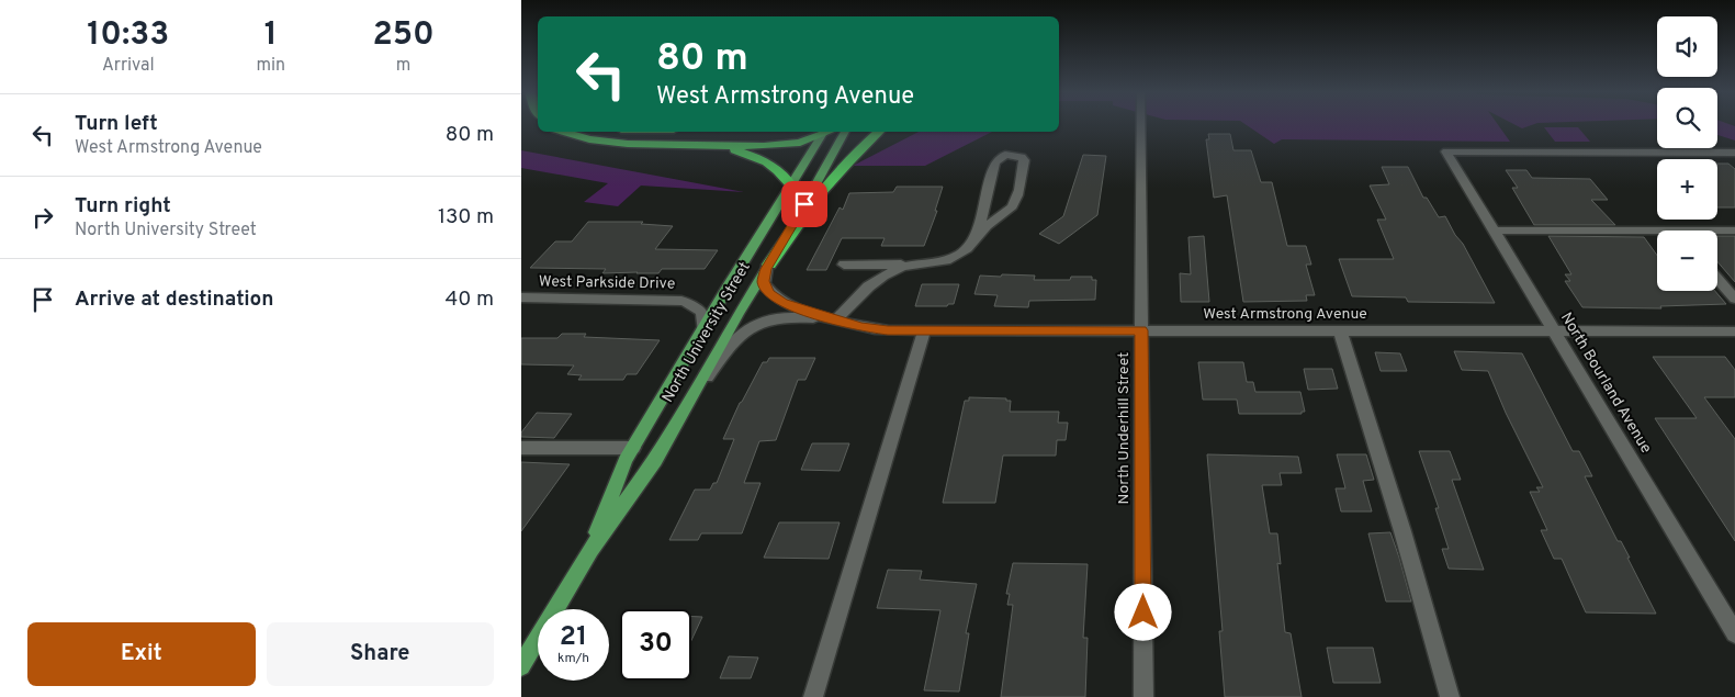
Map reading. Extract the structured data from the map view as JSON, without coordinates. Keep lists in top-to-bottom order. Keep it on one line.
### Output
{"streets":{"main road":["North University Street"],"street":["West Parkside Drive","West Armstrong Avenue","North Bourland Avenue","North Underhill Street"]},"crossings":[["West Parkside Drive","North University Street"],["West Armstrong Avenue","North University Street"],["West Armstrong Avenue","North Bourland Avenue"],["West Armstrong Avenue","North Underhill Street"]],"page":{"eta":["10:33","Arrival","1","min","250","m"],"map_buttons":["+","−"],"turn":["80 m","West Armstrong Avenue"],"list":[{"name":"Turn left","note":"West Armstrong Avenue","value":"80 m"},{"name":"Turn right","note":"North University Street","value":"130 m"},{"name":"Arrive at destination","value":"40 m"}],"speed":"21 km/h","limit":"30","buttons":["Exit","Share"]}}
